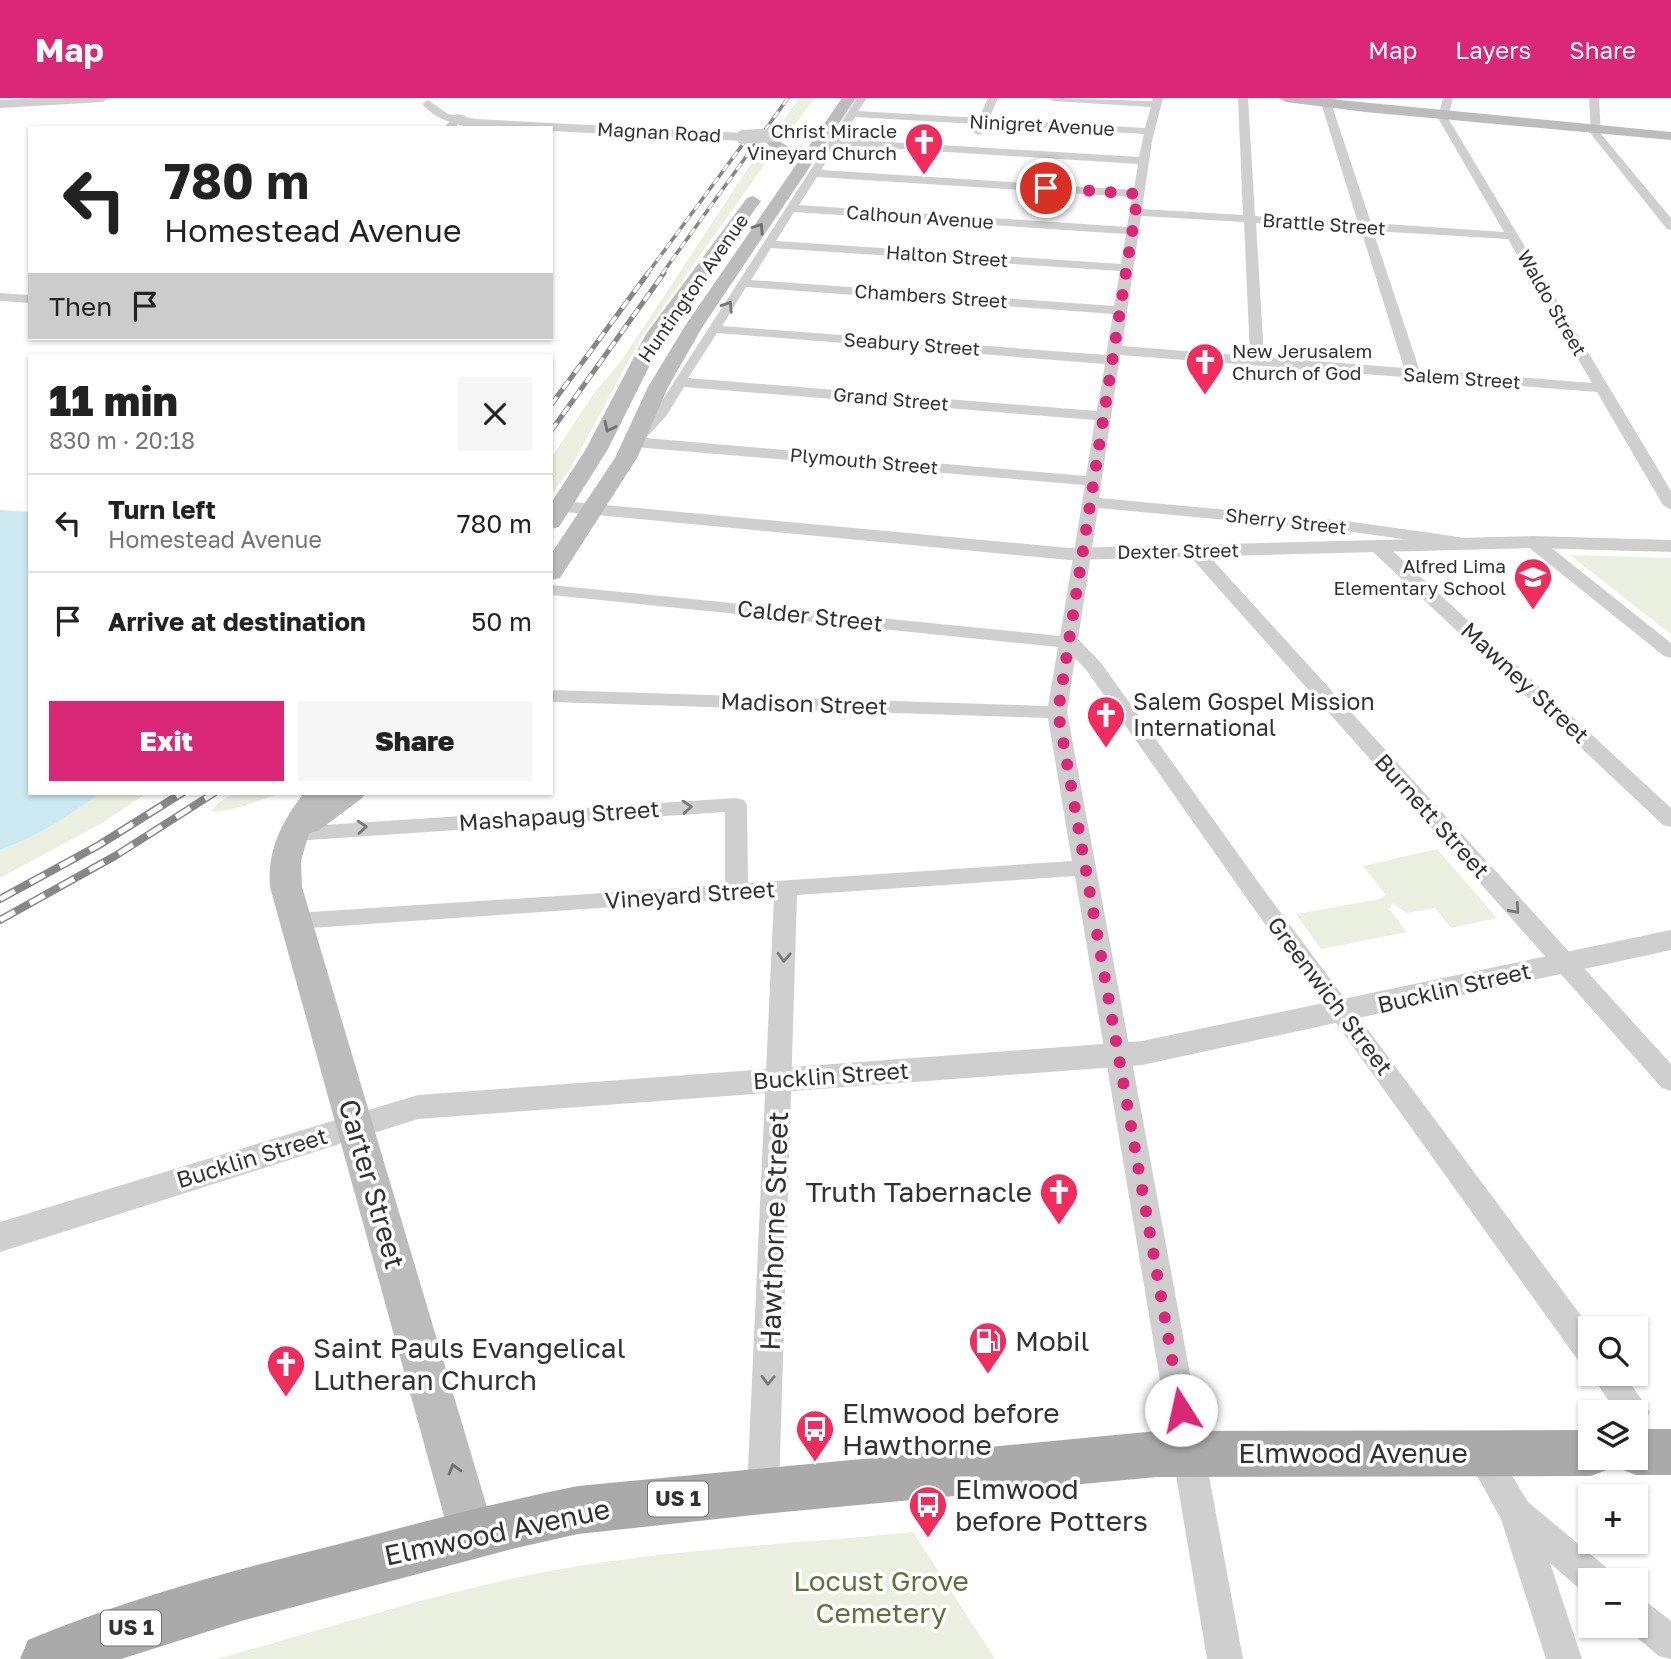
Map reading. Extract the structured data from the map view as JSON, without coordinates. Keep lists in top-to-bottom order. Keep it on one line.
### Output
{"streets":{"main road":["Huntington Avenue","Carter Street","Elmwood Avenue","US 1"],"street":["Ninigret Avenue","Magnan Road","Calhoun Avenue","Brattle Street","Halton Street","Chambers Street","Waldo Street","Seabury Street","Salem Street","Grand Street","Plymouth Street","Sherry Street","Dexter Street","Calder Street","Mawney Street","Madison Street","Mashapaug Street","Burnett Street","Vineyard Street","Bucklin Street","Greenwich Street","Hawthorne Street"]},"crossings":[["Ninigret Avenue","Huntington Avenue"],["Calhoun Avenue","Brattle Street"],["Calhoun Avenue","Huntington Avenue"],["Brattle Street","Waldo Street"],["Halton Street","Huntington Avenue"],["Huntington Avenue","Chambers Street"],["Huntington Avenue","Seabury Street"],["Huntington Avenue","Grand Street"],["Huntington Avenue","Plymouth Street"],["Huntington Avenue","Dexter Street"],["Waldo Street","Salem Street"],["Seabury Street","Salem Street"],["Plymouth Street","Sherry Street"],["Sherry Street","Dexter Street"],["Dexter Street","Mawney Street"],["Dexter Street","Burnett Street"],["Calder Street","Greenwich Street"],["Mashapaug Street","Vineyard Street"],["Mashapaug Street","Carter Street"],["Burnett Street","Bucklin Street"],["Vineyard Street","Carter Street"],["Vineyard Street","Hawthorne Street"],["Bucklin Street","Greenwich Street"],["Bucklin Street","Carter Street"],["Bucklin Street","Hawthorne Street"],["Carter Street","Elmwood Avenue"],["Hawthorne Street","Elmwood Avenue"]],"one_way":["Mashapaug Street","Burnett Street","Carter Street","Hawthorne Street"],"parks":["Locust Grove Cemetery"],"places":{"church":["Christ Miracle Vineyard Church","New Jerusalem Church of God","Salem Gospel Mission International","Truth Tabernacle","Saint Pauls Evangelical Lutheran Church"],"school or university":["Alfred Lima Elementary School"],"fuel station":["Mobil"],"bus stop":["Elmwood before Hawthorne","Elmwood before Potters"]},"page":{"header":"Map","nav":["Map","Layers","Share"],"turn":["780 m","Homestead Avenue"],"then":"Then","heading":["11 min","830 m · 20:18"],"list":[{"name":"Turn left","note":"Homestead Avenue","value":"780 m"},{"name":"Arrive at destination","value":"50 m"}],"buttons":["Exit","Share"],"map_buttons":["+","−"]}}
